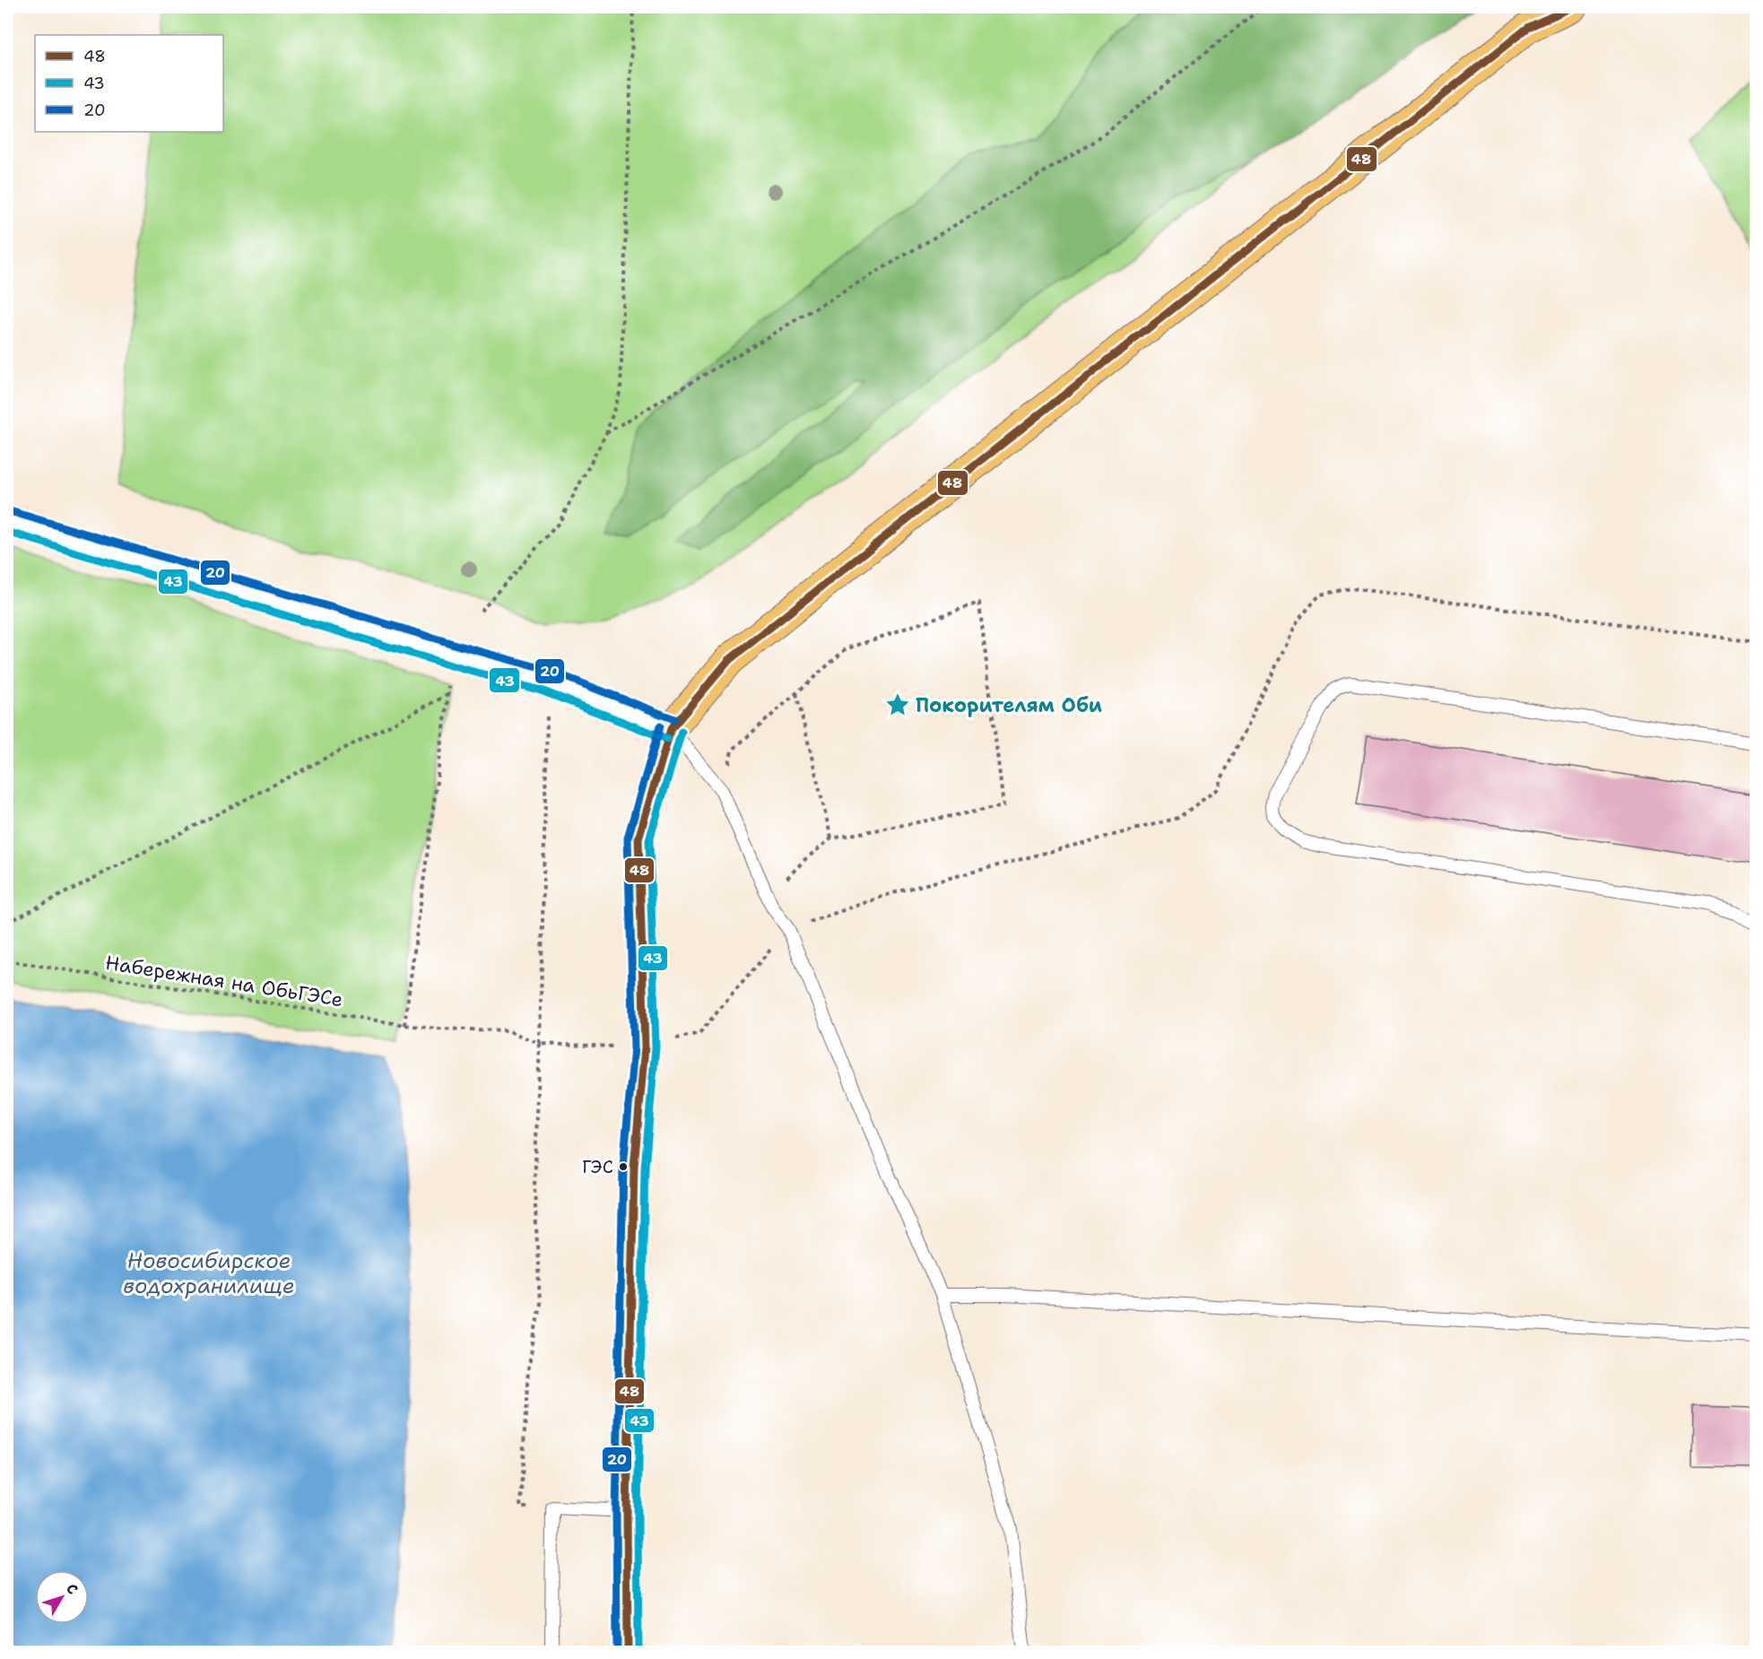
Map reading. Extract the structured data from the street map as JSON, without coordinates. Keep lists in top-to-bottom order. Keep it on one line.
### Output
{"streets":{"path":["Набережная на ОбьГЭСе"]},"water":["Новосибирское водохранилище"],"places":{"place":["Покорителям Оби"],"other":["ГЭС"]},"lines":["transit line 48","transit line 20","transit line 43"],"legend":["48","43","20"],"north":"top right"}
